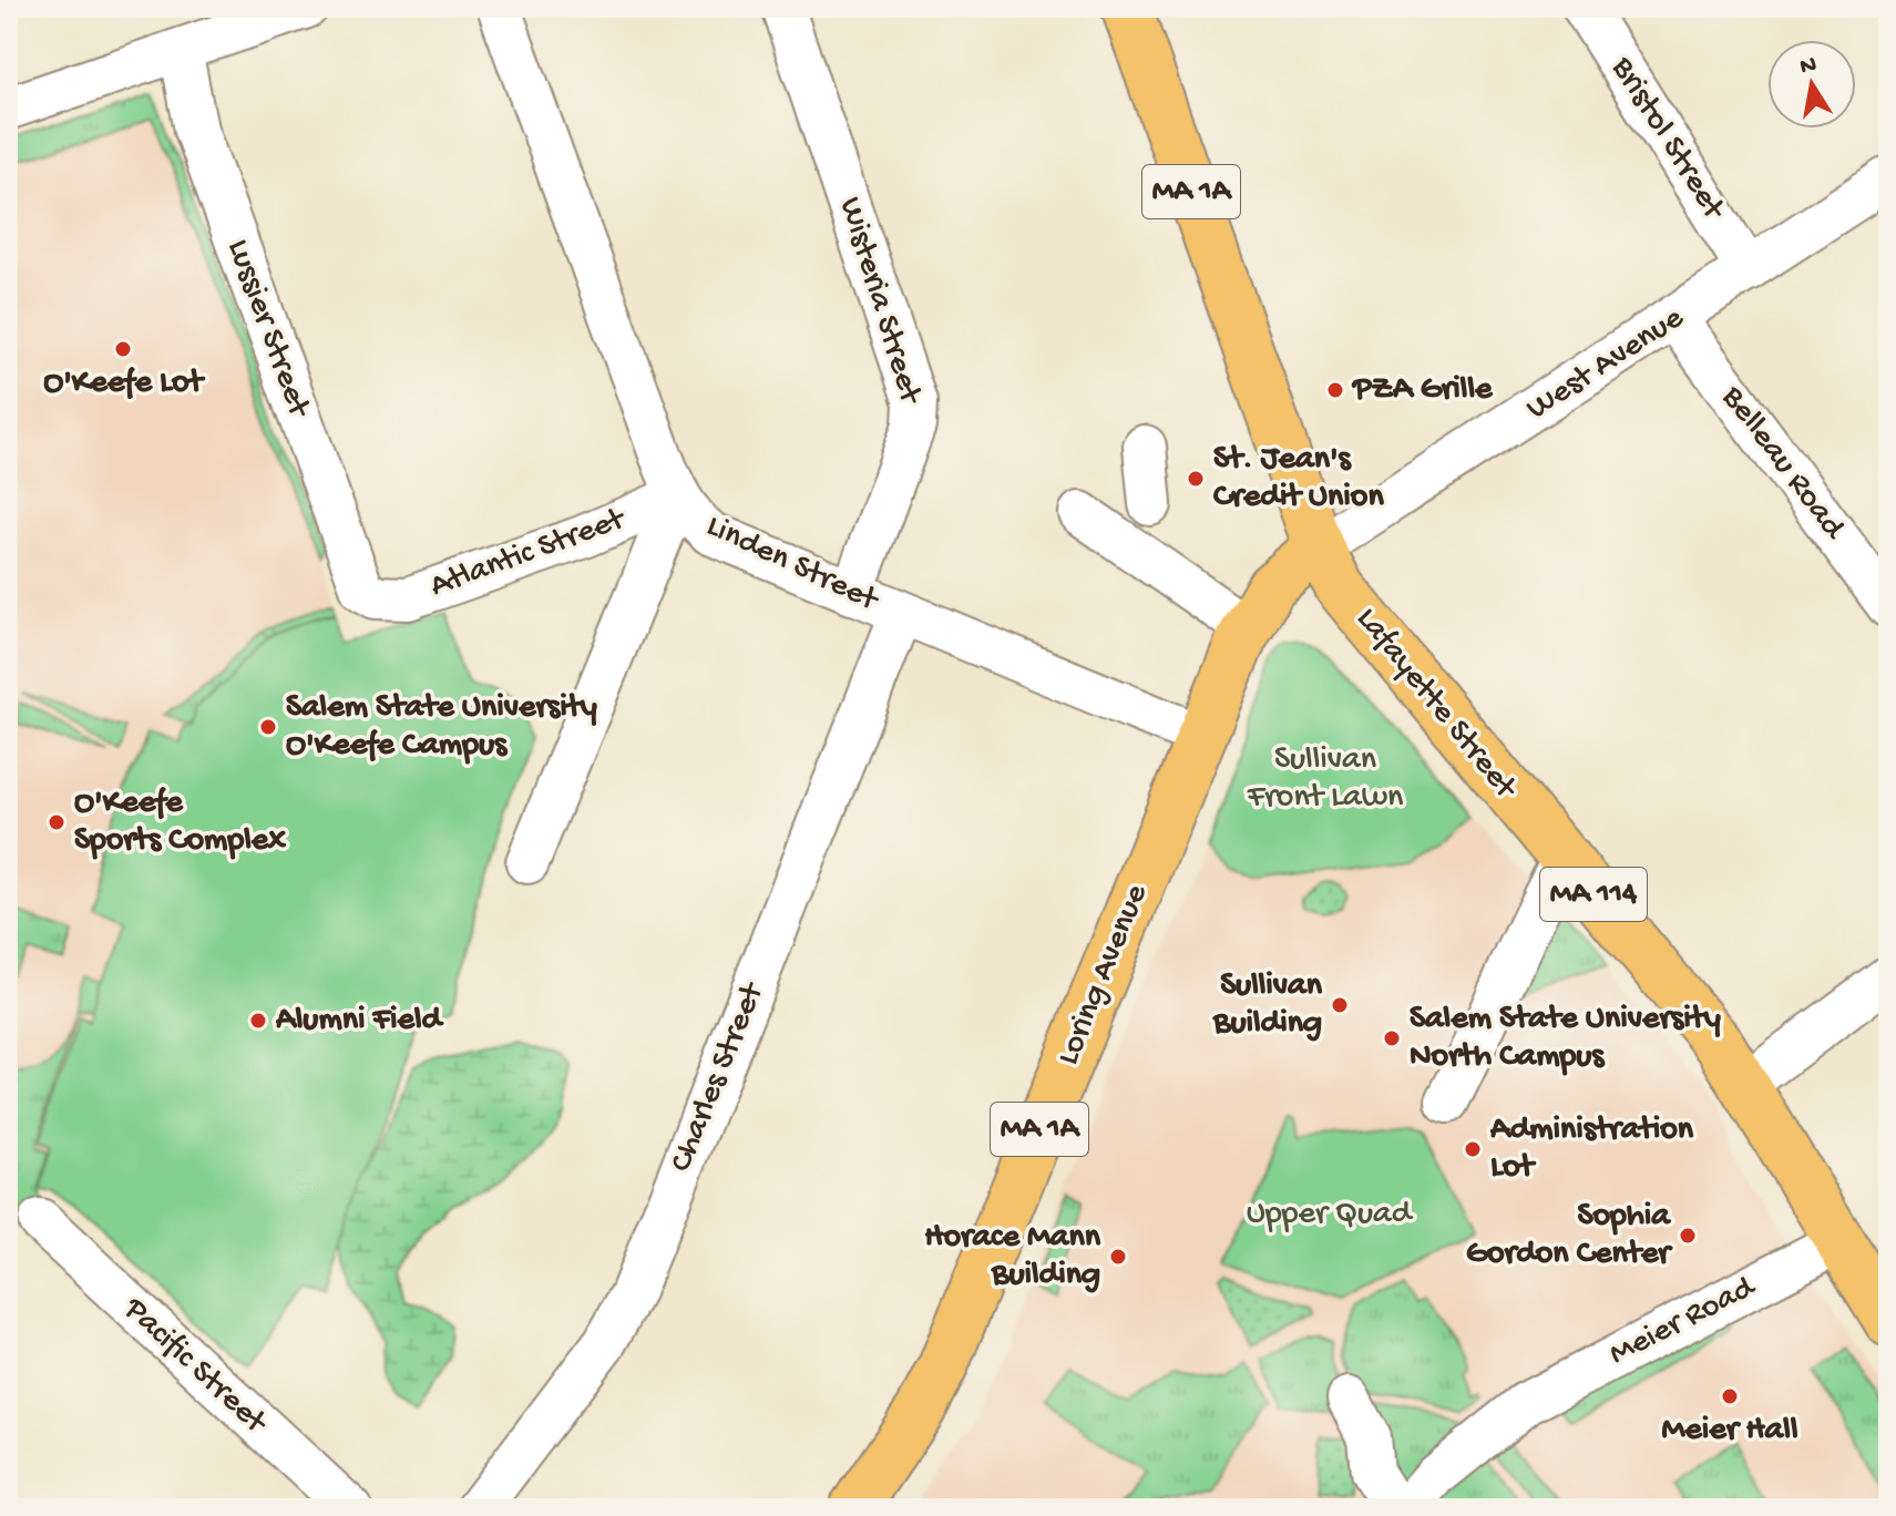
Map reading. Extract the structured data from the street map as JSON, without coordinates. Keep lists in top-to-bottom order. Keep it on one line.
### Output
{"streets":{"main road":["MA 1A","Lafayette Street","MA 114","Loring Avenue"],"street":["Bristol Street","Wisteria Street","Lussier Street","West Avenue","Belleau Road","Atlantic Street","Linden Street","Charles Street","Meier Road","Pacific Street"]},"crossings":[["Bristol Street","West Avenue"],["Wisteria Street","Linden Street"],["Lussier Street","Atlantic Street"],["West Avenue","Belleau Road"],["West Avenue","Lafayette Street"],["West Avenue","Loring Avenue"],["Atlantic Street","Linden Street"],["Linden Street","Loring Avenue"],["Linden Street","Charles Street"],["Lafayette Street","Loring Avenue"],["Lafayette Street","Meier Road"]],"parks":["Sullivan Front Lawn","Upper Quad"],"places":["O'Keefe Lot","PZA Grille","St. Jean's Credit Union","Salem State University O'Keefe Campus","O'Keefe Sports Complex","Sullivan Building","Alumni Field","Salem State University North Campus","Administration Lot","Sophia Gordon Center","Horace Mann Building","Meier Hall"],"north":"top"}
